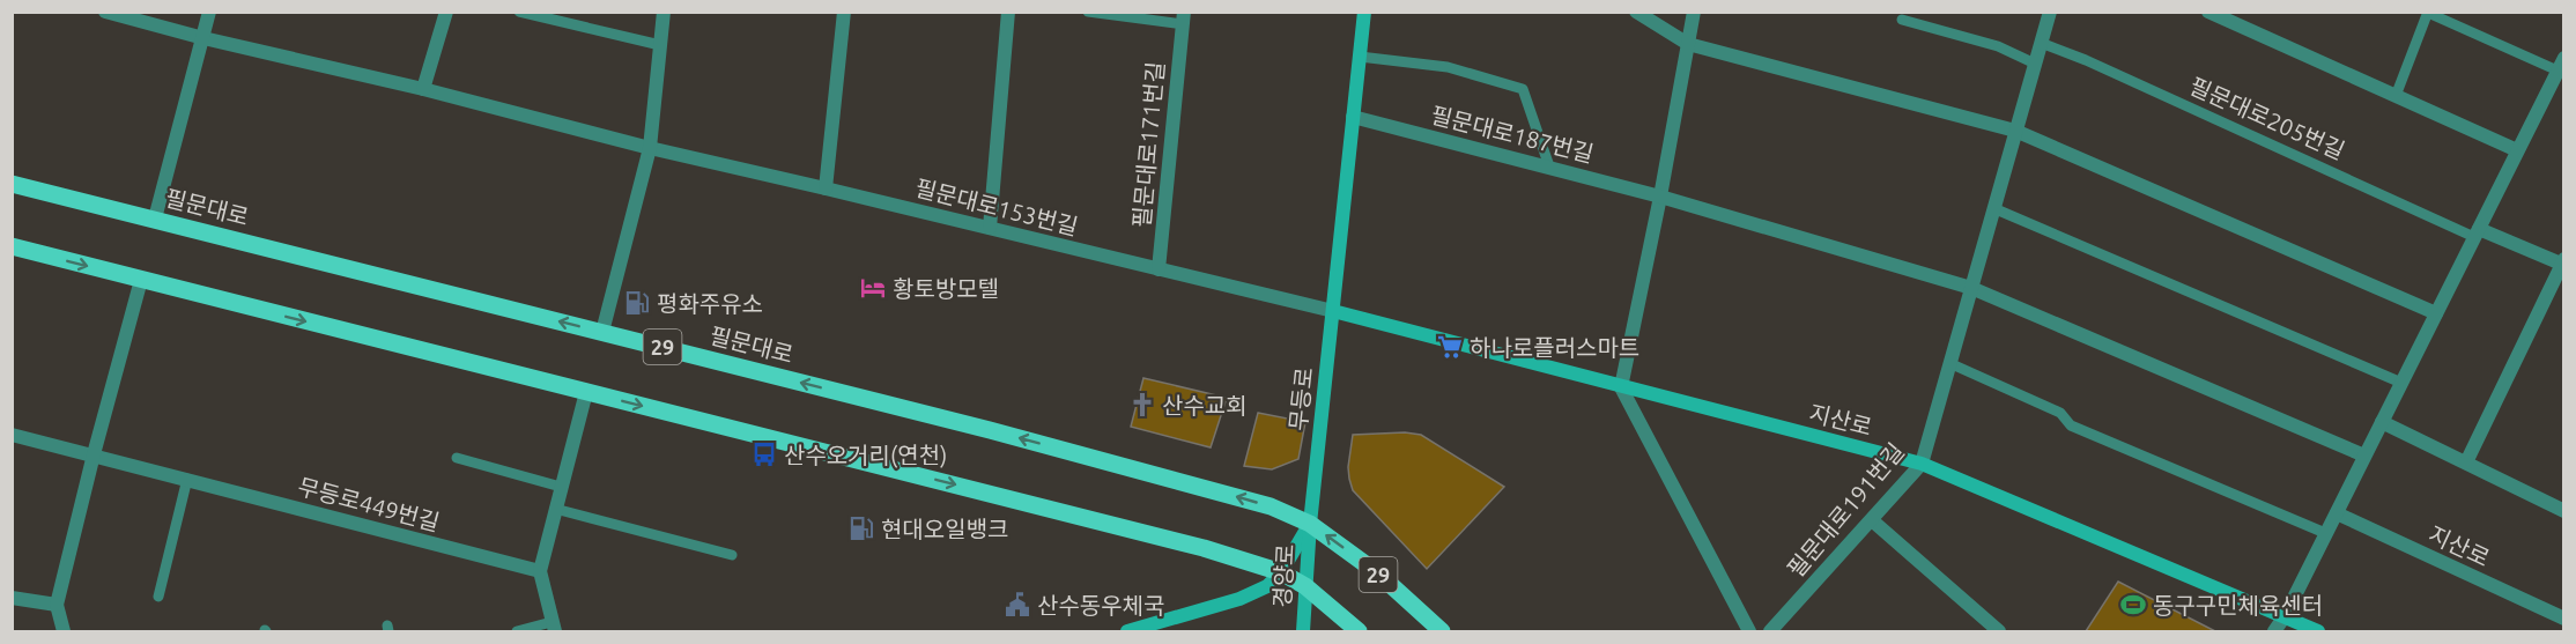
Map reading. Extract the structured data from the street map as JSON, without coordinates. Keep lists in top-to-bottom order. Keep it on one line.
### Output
{"streets":{"main road":["필문대로","29"],"street":["필문대로187번길","필문대로171번길","필문대로153번길","무등로","지산로","무등로449번길","필문대로191번길","경양로"],"lane":["필문대로205번길"]},"crossings":[["필문대로205번길","필문대로191번길"],["필문대로187번길","무등로"],["필문대로171번길","필문대로153번길"],["필문대로","무등로"],["필문대로","경양로"],["필문대로153번길","무등로"],["필문대로153번길","지산로"],["29","무등로"],["29","경양로"],["무등로","지산로"],["무등로","경양로"],["지산로","필문대로191번길"]],"places":{"hotel":["황토방모텔"],"fuel station":["평화주유소","현대오일뱅크"],"supermarket":["하나로플러스마트"],"church":["산수교회"],"bus stop":["산수오거리(연천)"],"public building":["산수동우체국"],"sports":["동구구민체육센터"]}}
